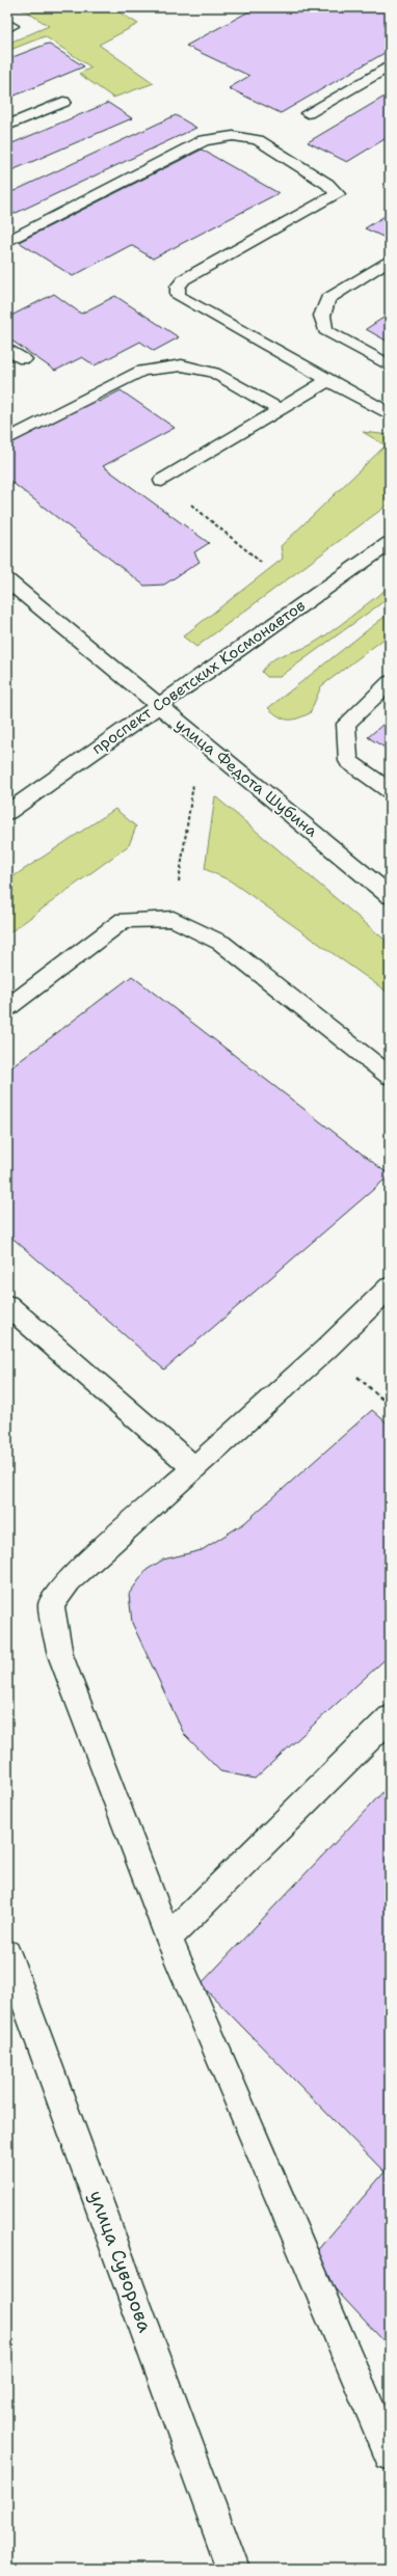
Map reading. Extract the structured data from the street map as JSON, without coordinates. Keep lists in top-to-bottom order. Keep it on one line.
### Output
{"streets":{"street":["проспект Советских Космонавтов","улица Федота Шубина","улица Суворова"]},"crossings":[["проспект Советских Космонавтов","улица Федота Шубина"]]}
